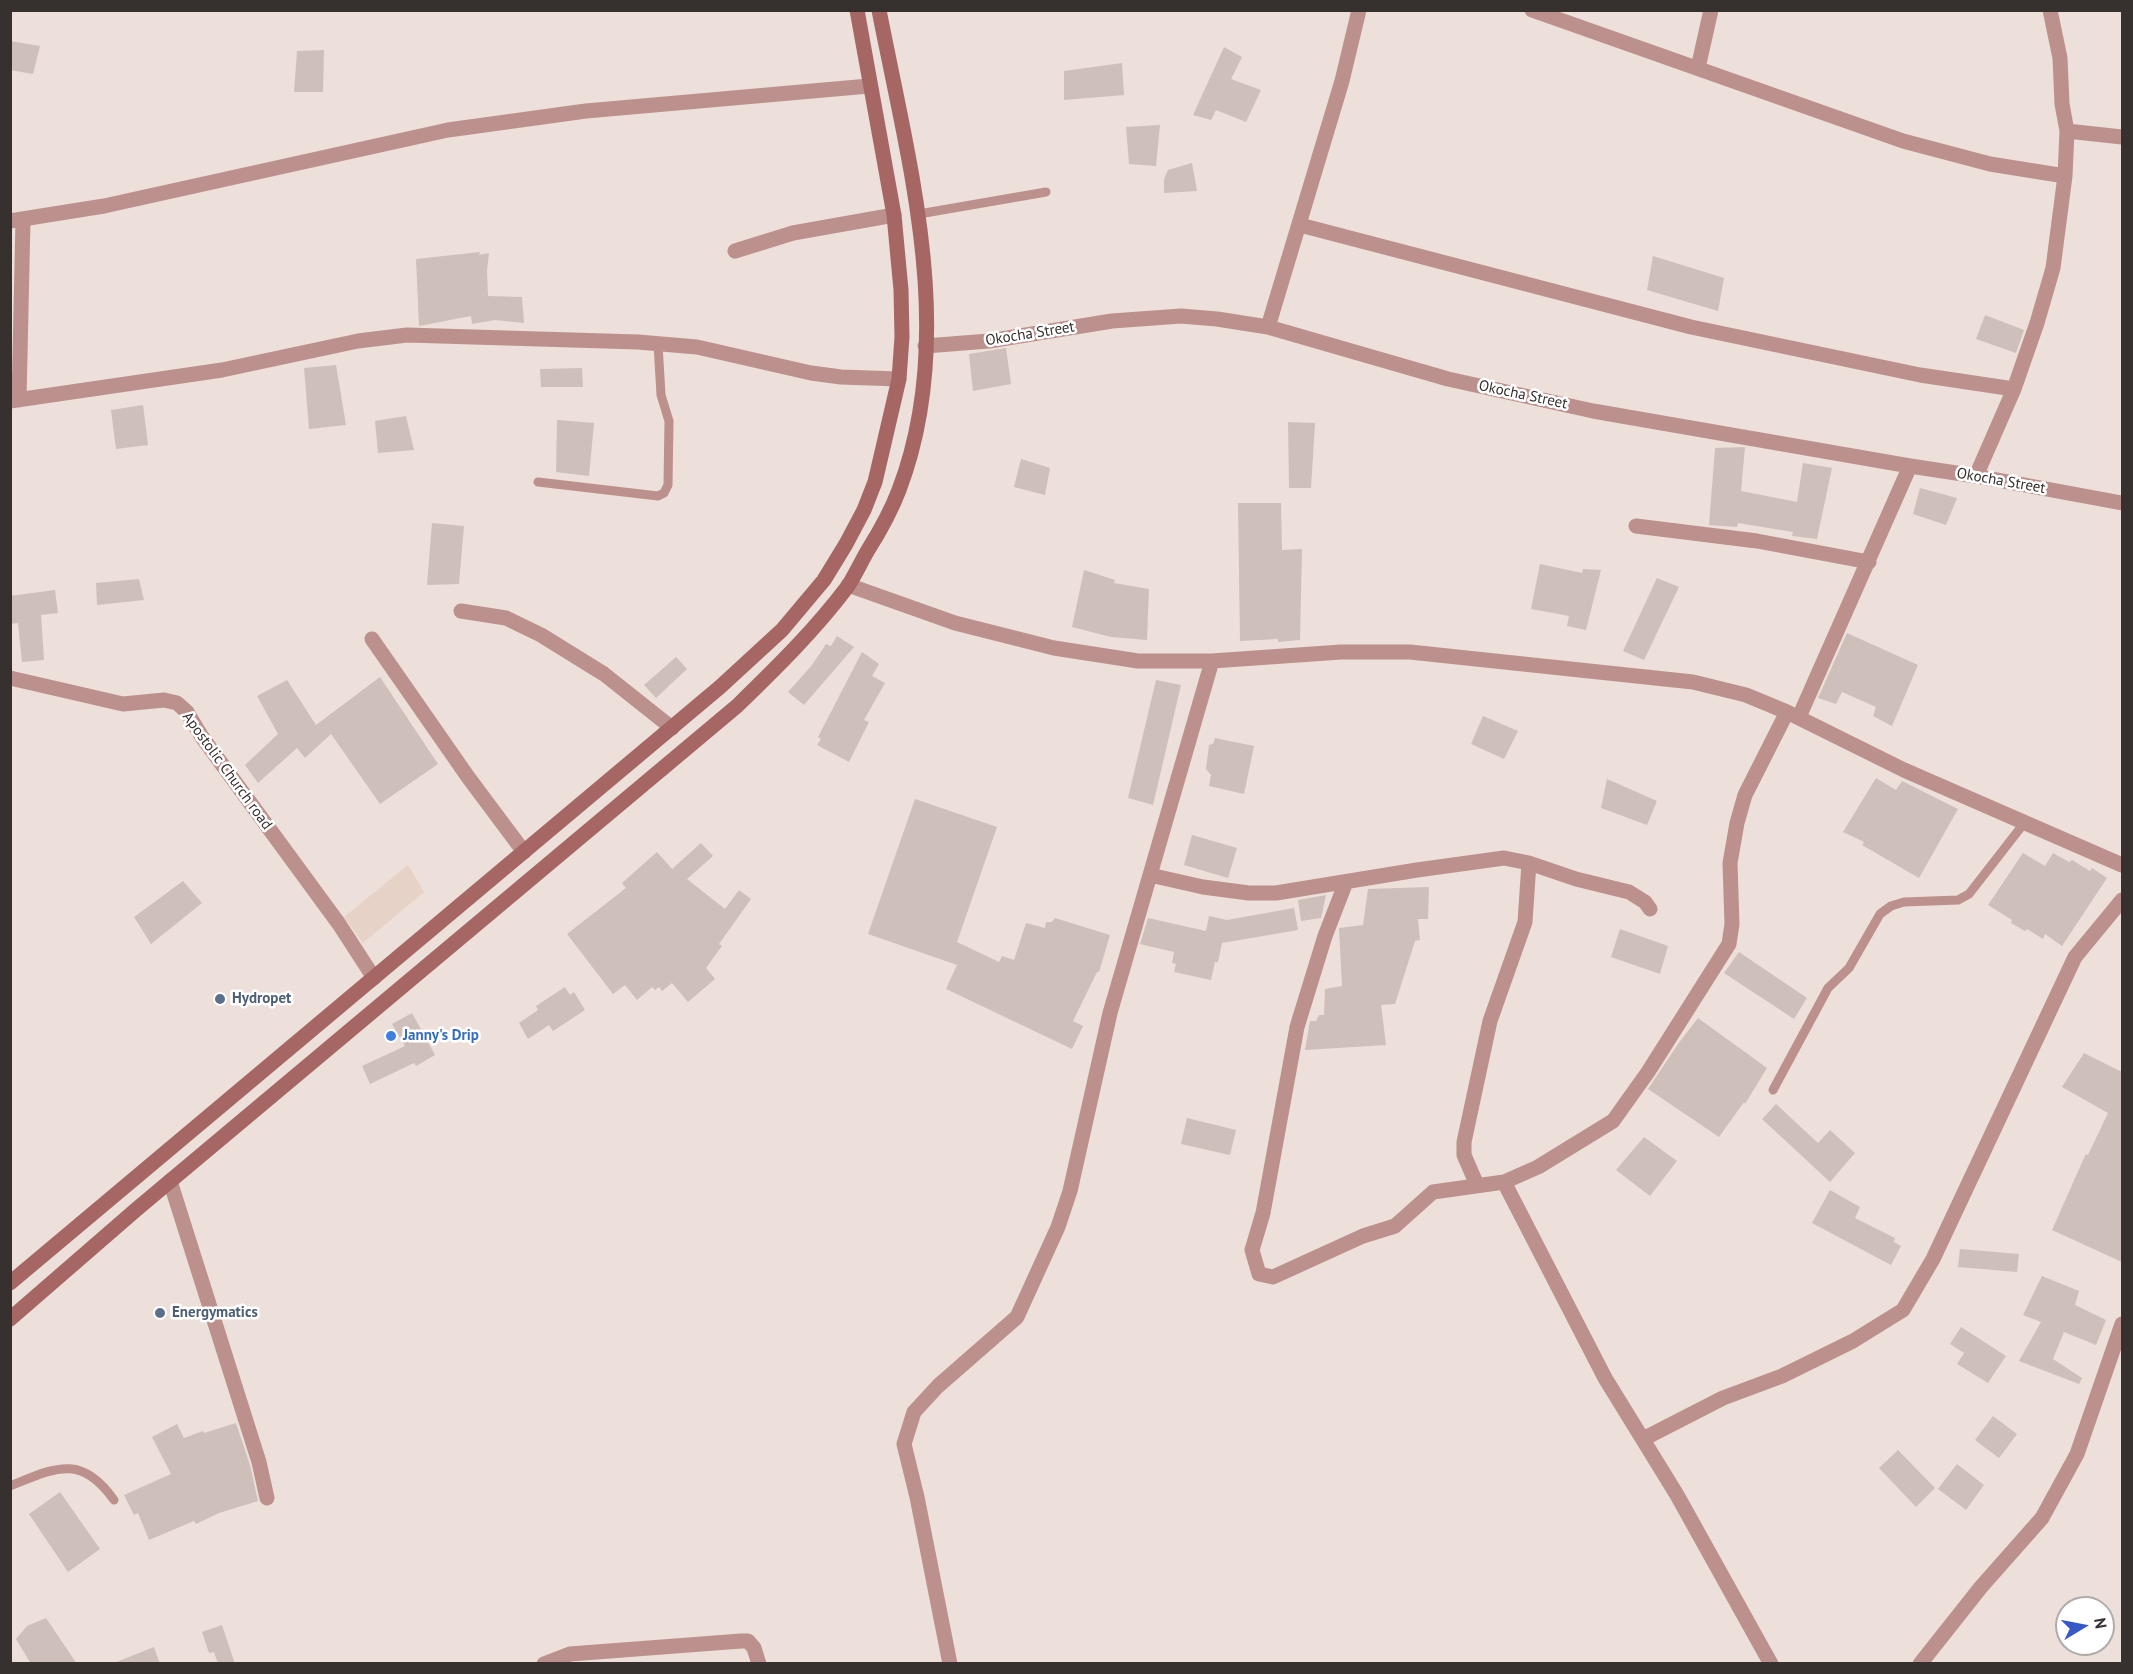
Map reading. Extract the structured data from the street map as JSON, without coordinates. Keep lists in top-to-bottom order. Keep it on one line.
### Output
{"streets":{"street":["Okocha Street","Apostolic Church road"]},"places":["Hydropet","Janny's Drip","Energymatics"],"north":"right"}
